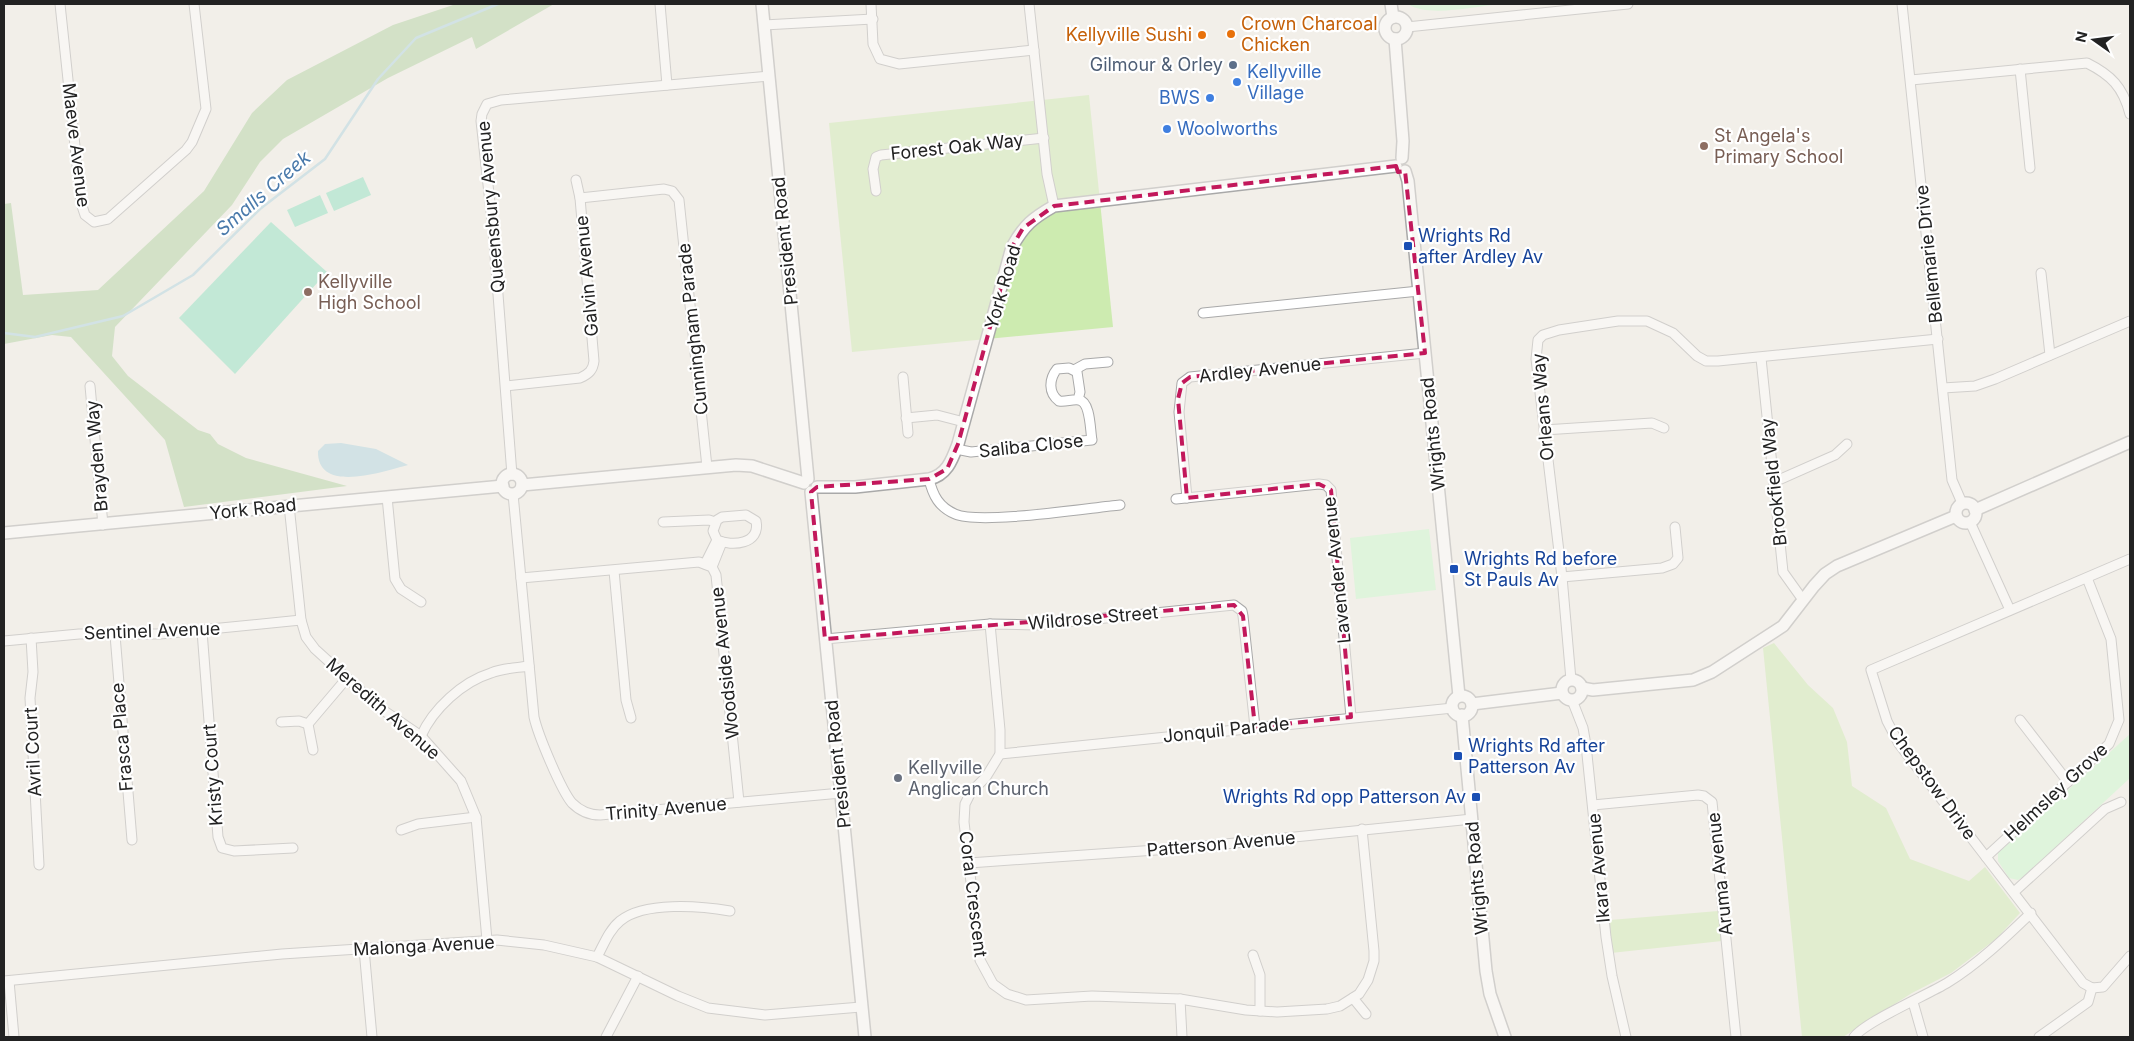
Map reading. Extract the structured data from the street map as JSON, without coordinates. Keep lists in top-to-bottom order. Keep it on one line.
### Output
{"streets":{"street":["Maeve Avenue","Forest Oak Way","Queensbury Avenue","President Road","Bellemarie Drive","Galvin Avenue","York Road","Cunningham Parade","Ardley Avenue","Orleans Way","Wrights Road","Saliba Close","Brayden Way","Brookfield Way","Lavender Avenue","Wildrose Street","Sentinel Avenue","Woodside Avenue","Meredith Avenue","Jonquil Parade","Frasca Place","Avril Court","Kristy Court","Chepstow Drive","Helmsley Grove","Trinity Avenue","Patterson Avenue","Ikara Avenue","Aruma Avenue","Coral Crescent","Malonga Avenue"]},"crossings":[["Queensbury Avenue","President Road"],["Queensbury Avenue","Galvin Avenue"],["Queensbury Avenue","York Road"],["Queensbury Avenue","Trinity Avenue"],["President Road","York Road"],["President Road","Wildrose Street"],["President Road","Trinity Avenue"],["President Road","Malonga Avenue"],["Bellemarie Drive","Orleans Way"],["Galvin Avenue","Cunningham Parade"],["York Road","Cunningham Parade"],["York Road","Wrights Road"],["York Road","Saliba Close"],["York Road","Brayden Way"],["York Road","Meredith Avenue"],["York Road","Trinity Avenue"],["Ardley Avenue","Wrights Road"],["Ardley Avenue","Lavender Avenue"],["Orleans Way","Brookfield Way"],["Orleans Way","Ikara Avenue"],["Wrights Road","Jonquil Parade"],["Wrights Road","Patterson Avenue"],["Lavender Avenue","Jonquil Parade"],["Wildrose Street","Jonquil Parade"],["Sentinel Avenue","Meredith Avenue"],["Sentinel Avenue","Frasca Place"],["Sentinel Avenue","Avril Court"],["Sentinel Avenue","Kristy Court"],["Woodside Avenue","Trinity Avenue"],["Meredith Avenue","Malonga Avenue"],["Jonquil Parade","Coral Crescent"],["Chepstow Drive","Helmsley Grove"],["Patterson Avenue","Coral Crescent"],["Ikara Avenue","Aruma Avenue"]],"water":["Smalls Creek"],"places":{"other":["Crown Charcoal Chicken","Kellyville Sushi","Gilmour & Orley","Kellyville Village","BWS","Woolworths","St Angela's Primary School","Kellyville High School","Kellyville Anglican Church"],"transit":["Wrights Rd after Ardley Av","Wrights Rd before St Pauls Av","Wrights Rd after Patterson Av","Wrights Rd opp Patterson Av"]},"north":"left"}
